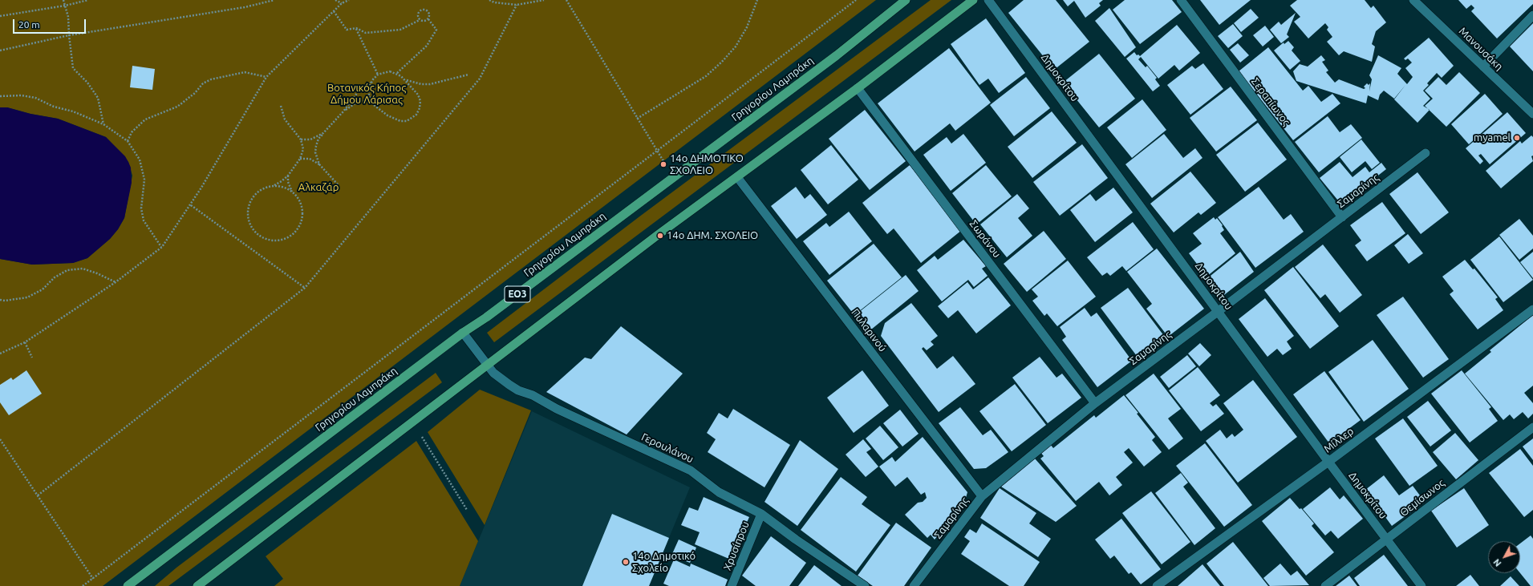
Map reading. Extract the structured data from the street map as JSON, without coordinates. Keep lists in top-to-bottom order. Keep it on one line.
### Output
{"streets":{"main road":["Γρηγορίου Λαμπράκη","ΕΟ3"],"street":["Μανουσάκη","Δημοκρίτου","Σεραπίωνος","Σαμαρίνης","Σωράνου","Πυλαρινού","Μίλλερ","Γερουλάνου","Θεμίσωνος","Χρυσίπpου"]},"crossings":[["Δημοκρίτου","Σαμαρίνης"],["Δημοκρίτου","Μίλλερ"],["Δημοκρίτου","Θεμίσωνος"],["Γρηγορίου Λαμπράκη","Γερουλάνου"],["Σεραπίωνος","Σαμαρίνης"],["Σαμαρίνης","Σωράνου"],["Σαμαρίνης","Πυλαρινού"],["Γερουλάνου","Χρυσίπpου"]],"parks":["Βοτανικός Κήπος Δήμου Λάρισας","Αλκαζάρ"],"places":["myamel","14ο ΔΗΜΟΤΙΚΟ ΣΧΟΛΕΙΟ","14ο ΔΗΜ. ΣΧΟΛΕΙΟ","14ο Δημοτικό Σχολείο"],"scale_bar":"20 m","north":"bottom left"}
